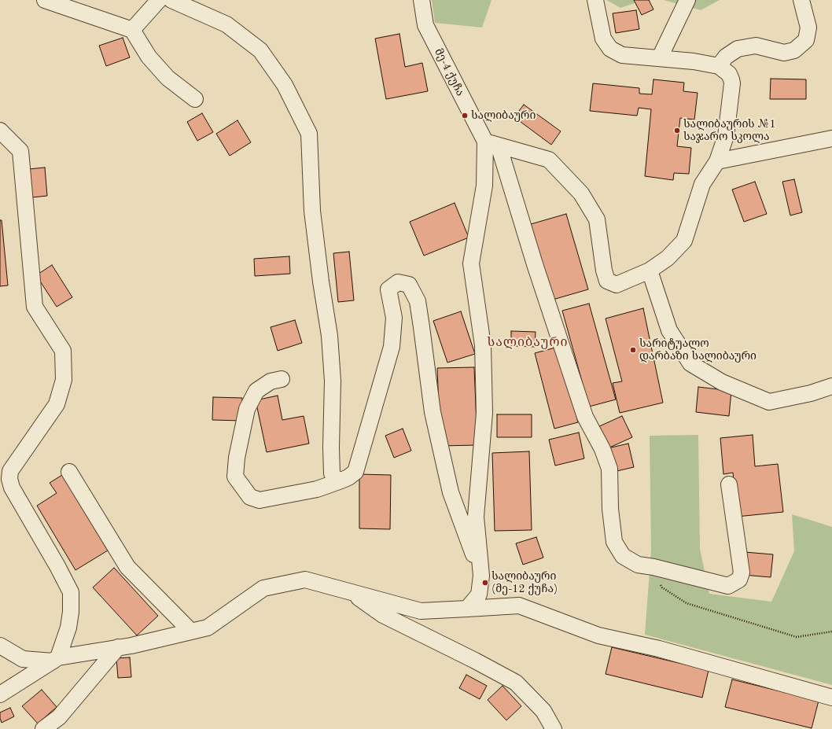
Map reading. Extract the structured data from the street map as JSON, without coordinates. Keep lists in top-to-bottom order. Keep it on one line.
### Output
{"streets":{"street":["მე-4 ქუჩა"]},"districts":["სალიბაური"],"places":["სალიბაური","სალიბაურის №1 საჯარო სკოლა","სარიტუალო დარბაზი სალიბაური","სალიბაური (მე-12 ქუჩა)"]}
